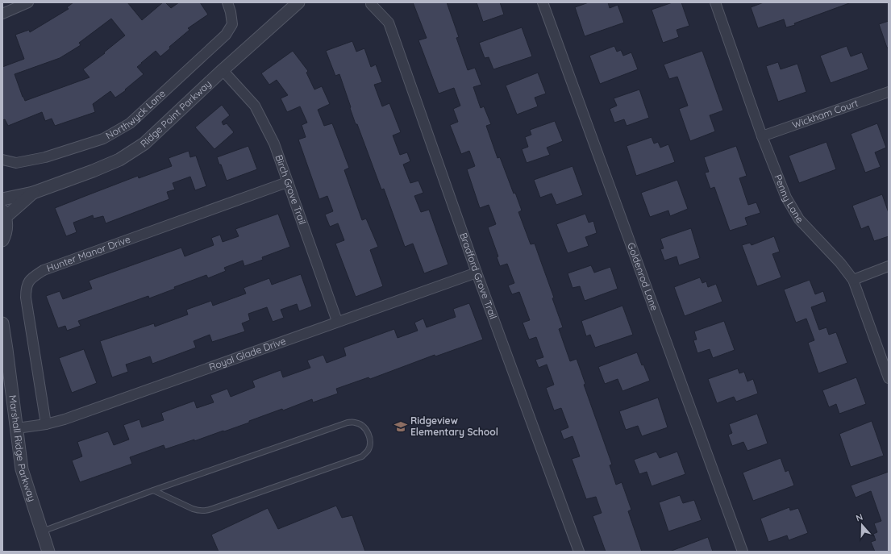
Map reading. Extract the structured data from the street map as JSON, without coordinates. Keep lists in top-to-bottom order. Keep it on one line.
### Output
{"streets":{"street":["Ridge Point Parkway","Northwyck Lane","Wickham Court","Birch Grove Trail","Penny Lane","Hunter Manor Drive","Bradford Grove Trail","Goldenrod Lane","Royal Glade Drive","Marshall Ridge Parkway"]},"crossings":[["Ridge Point Parkway","Birch Grove Trail"],["Wickham Court","Penny Lane"],["Birch Grove Trail","Hunter Manor Drive"],["Birch Grove Trail","Royal Glade Drive"],["Hunter Manor Drive","Royal Glade Drive"],["Bradford Grove Trail","Royal Glade Drive"],["Royal Glade Drive","Marshall Ridge Parkway"]],"places":{"school or university":["Ridgeview Elementary School"]},"north":"top"}
